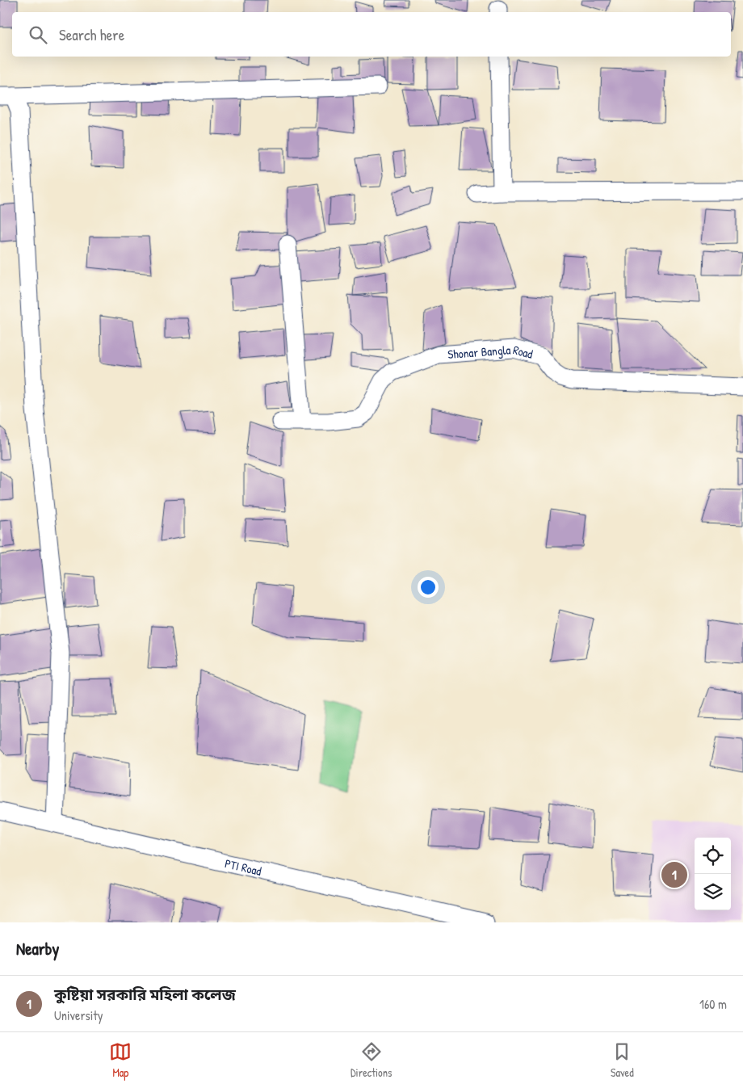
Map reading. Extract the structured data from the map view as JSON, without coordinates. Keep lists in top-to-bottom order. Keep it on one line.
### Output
{"streets":{"street":["Shonar Bangla Road","PTI Road"]},"page":{"search":"Search here","pins":"1","heading":"Nearby","list":[{"mark":"1","name":"কুষ্টিয়া সরকারি মহিলা কলেজ","note":"University","value":"160 m"}],"nav":["Map","Directions","Saved"]}}
